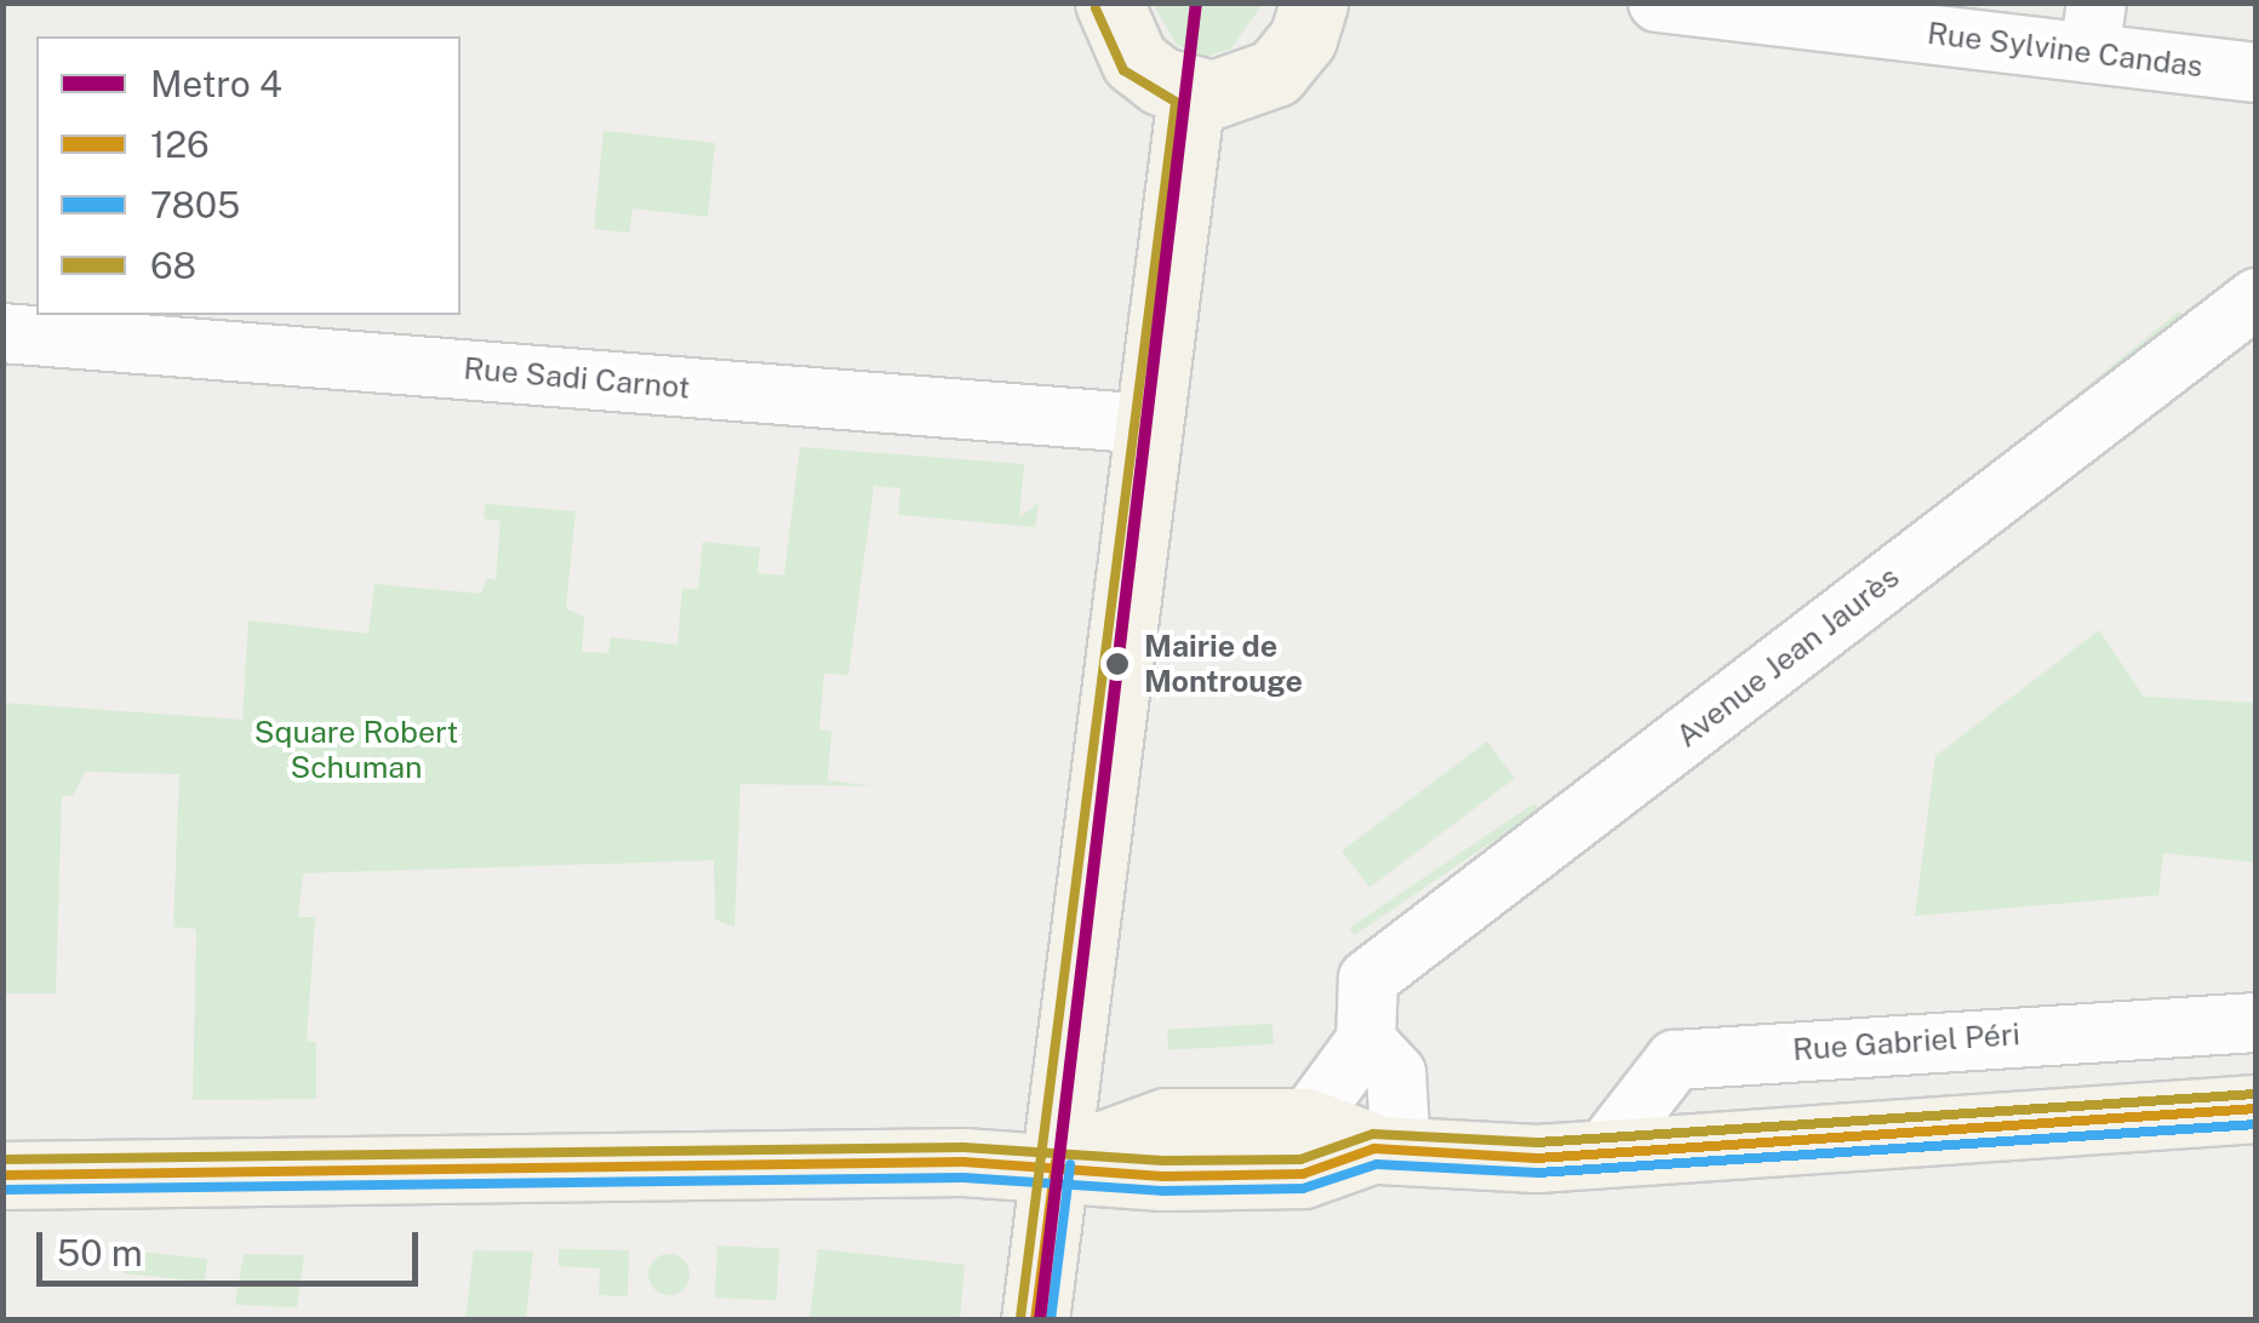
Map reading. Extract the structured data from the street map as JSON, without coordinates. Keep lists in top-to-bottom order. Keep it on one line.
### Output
{"streets":{"street":["Rue Sylvine Candas","Rue Sadi Carnot","Avenue Jean Jaurès","Rue Gabriel Péri"]},"parks":["Square Robert Schuman"],"places":["Mairie de Montrouge"],"lines":["metro line 4","transit line 68","transit line 126","transit line 7805"],"legend":["Metro 4","126","7805","68"],"scale_bar":"50 m"}
